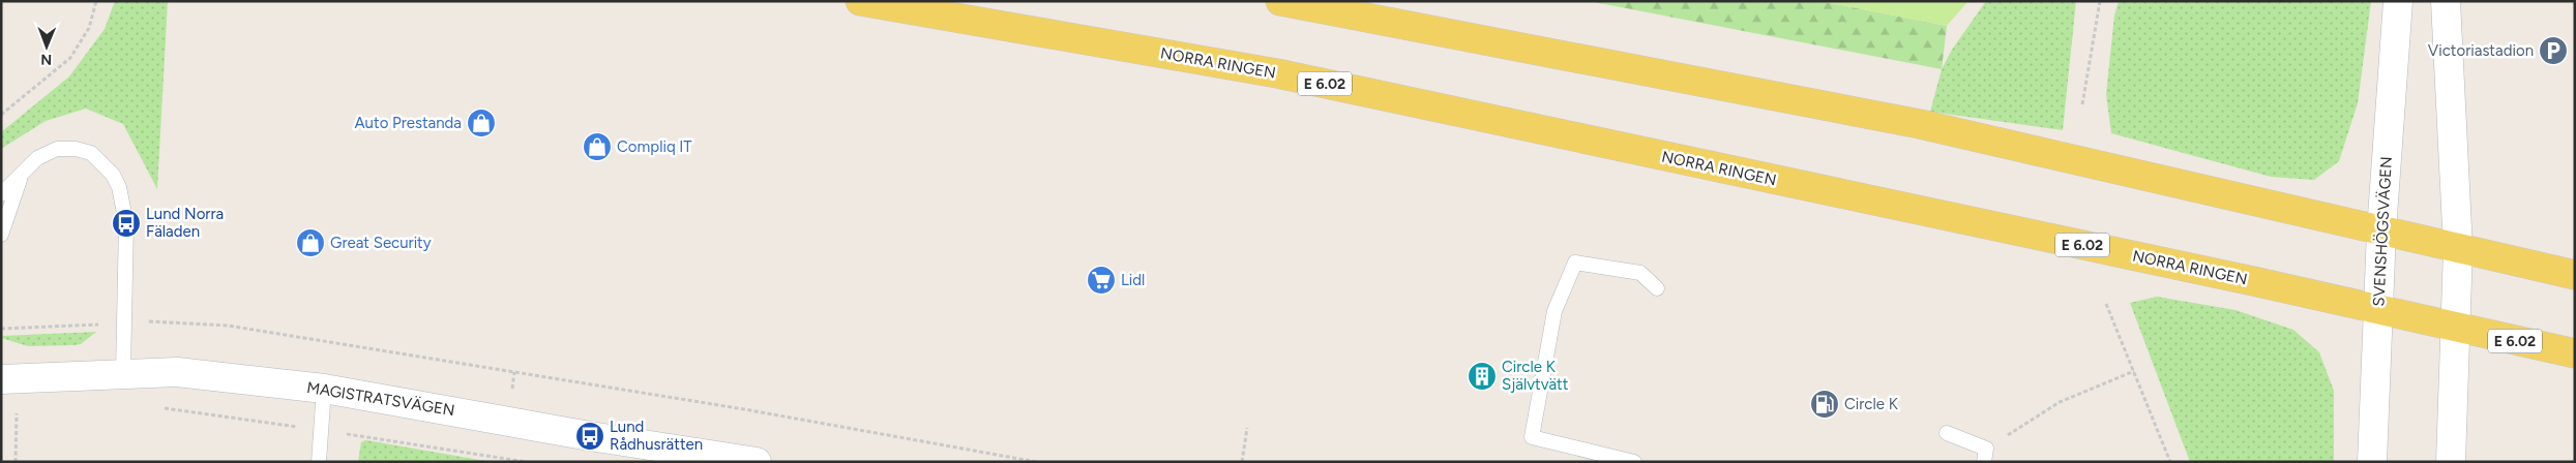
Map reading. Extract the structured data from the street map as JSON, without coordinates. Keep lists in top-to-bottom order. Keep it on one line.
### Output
{"streets":{"main road":["NORRA RINGEN","E 6.02","SVENSHÖGSVÄGEN","MAGISTRATSVÄGEN"]},"crossings":[["NORRA RINGEN","SVENSHÖGSVÄGEN"]],"places":{"parking":["Victoriastadion"],"shop":["Auto Prestanda","Compliq IT","Great Security"],"bus stop":["Lund Norra Fäladen","Lund Rådhusrätten"],"supermarket":["Lidl"],"building":["Circle K Självtvätt"],"fuel station":["Circle K"]},"north":"bottom"}
